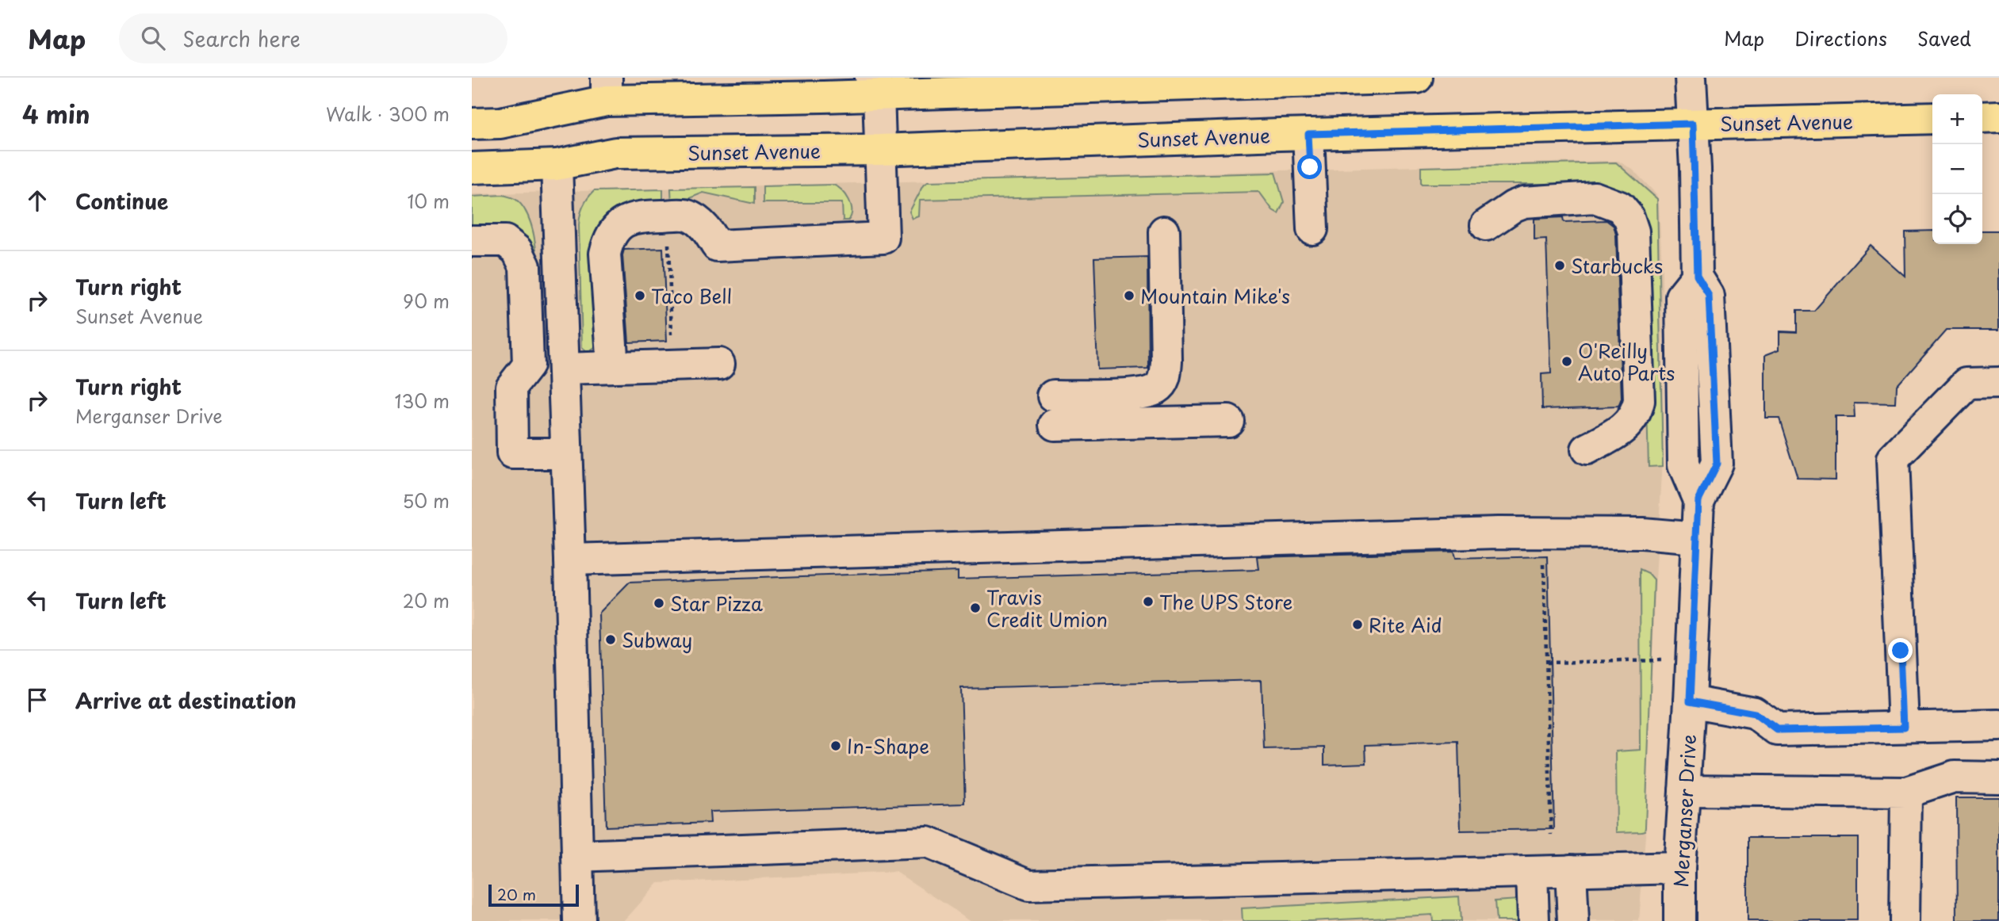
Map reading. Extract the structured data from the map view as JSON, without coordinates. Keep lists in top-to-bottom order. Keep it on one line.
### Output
{"streets":{"main road":["Sunset Avenue"],"street":["Merganser Drive"]},"crossings":[["Sunset Avenue","Merganser Drive"]],"places":["Starbucks","Taco Bell","Mountain Mike's","O'Reilly Auto Parts","The UPS Store","Star Pizza","Travis Credit Umion","Rite Aid","Subway","In-Shape"],"scale_bar":"20 m","page":{"header":"Map","search":"Search here","nav":["Map","Directions","Saved"],"heading":["4 min","Walk · 300 m"],"map_buttons":["+","−"],"list":[["Continue","10 m"],["Turn right","Sunset Avenue","90 m"],["Turn right","Merganser Drive","130 m"],["Turn left","50 m"],["Turn left","20 m"],"Arrive at destination"],"scale":"20 m"}}
